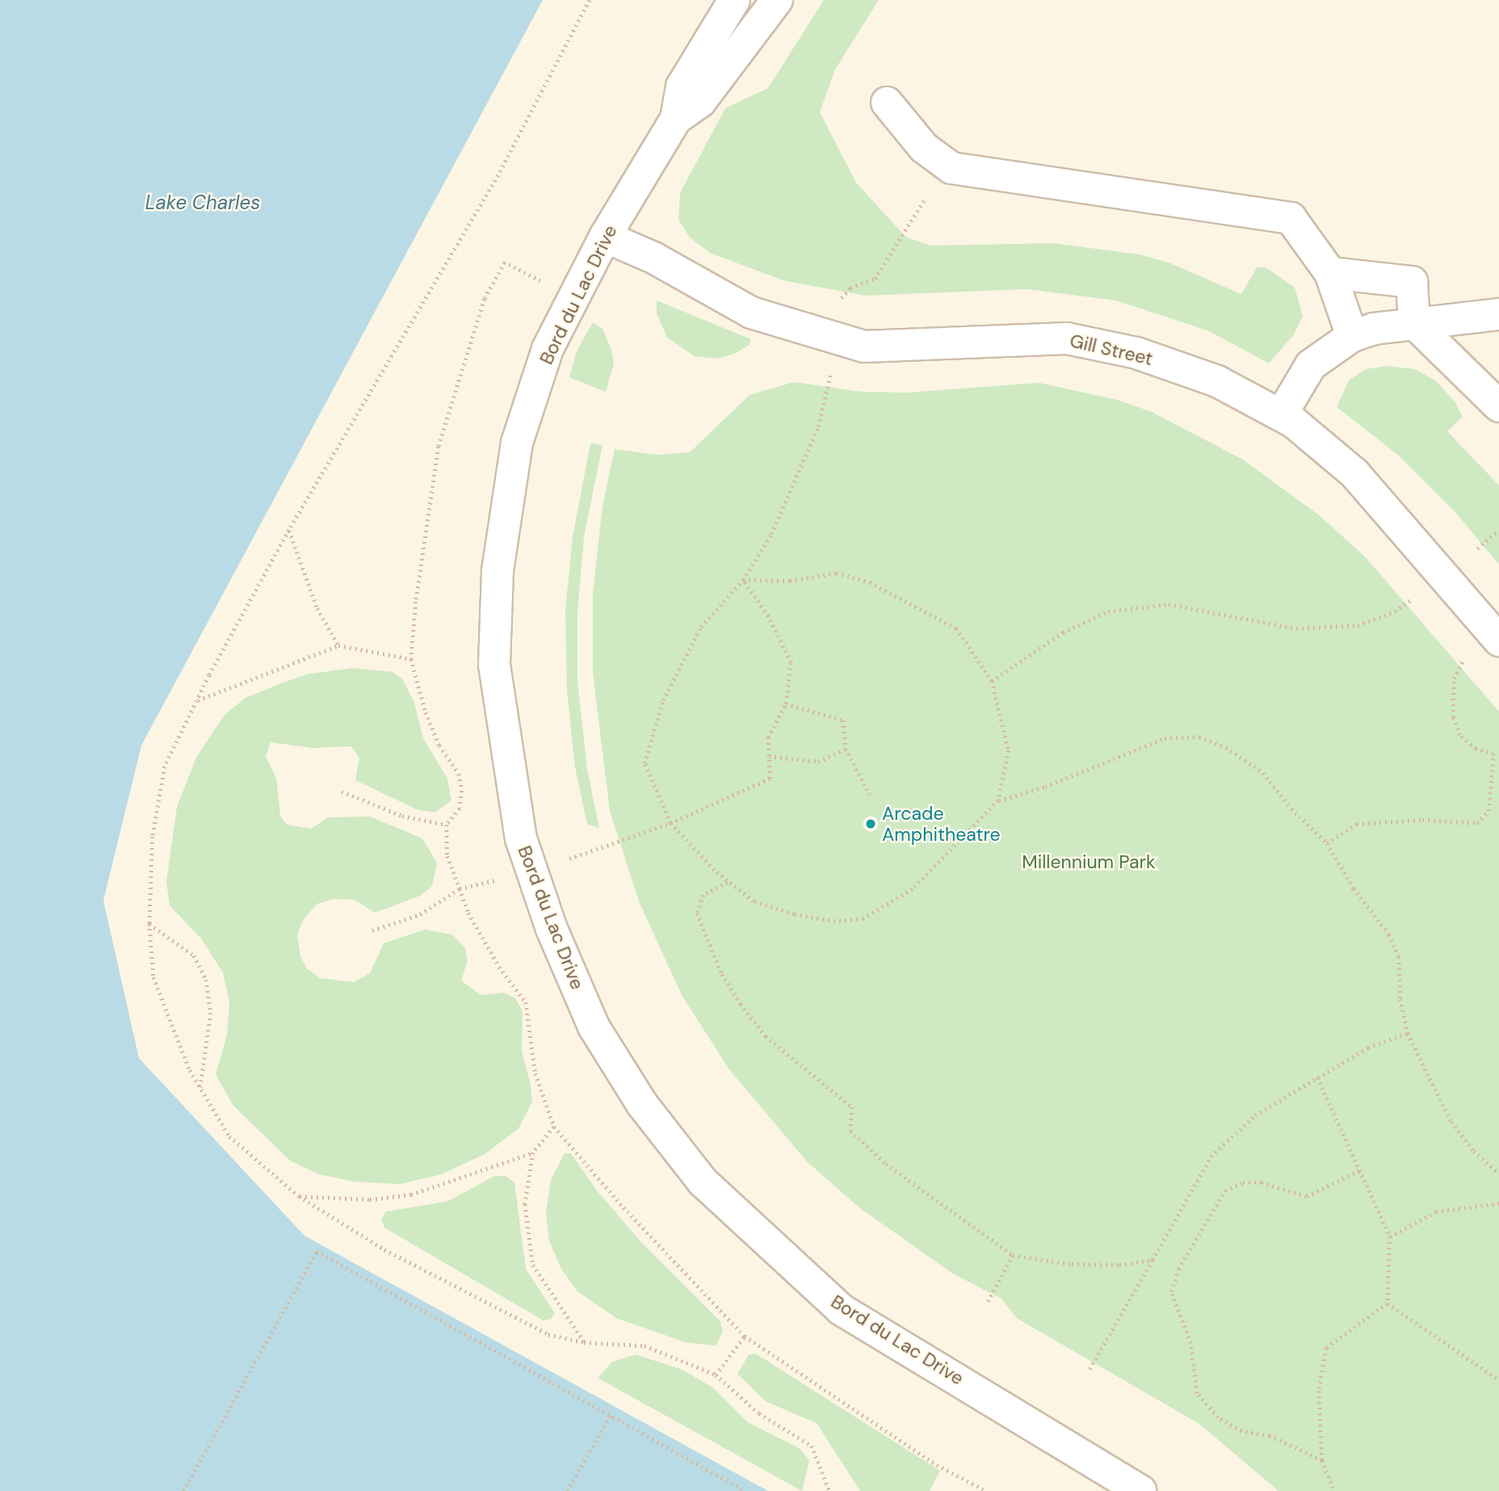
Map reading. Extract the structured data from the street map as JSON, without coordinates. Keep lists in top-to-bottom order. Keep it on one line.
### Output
{"streets":{"street":["Bord du Lac Drive","Gill Street"]},"crossings":[["Bord du Lac Drive","Gill Street"]],"water":["Lake Charles"],"parks":["Millennium Park"],"places":["Arcade Amphitheatre"]}
